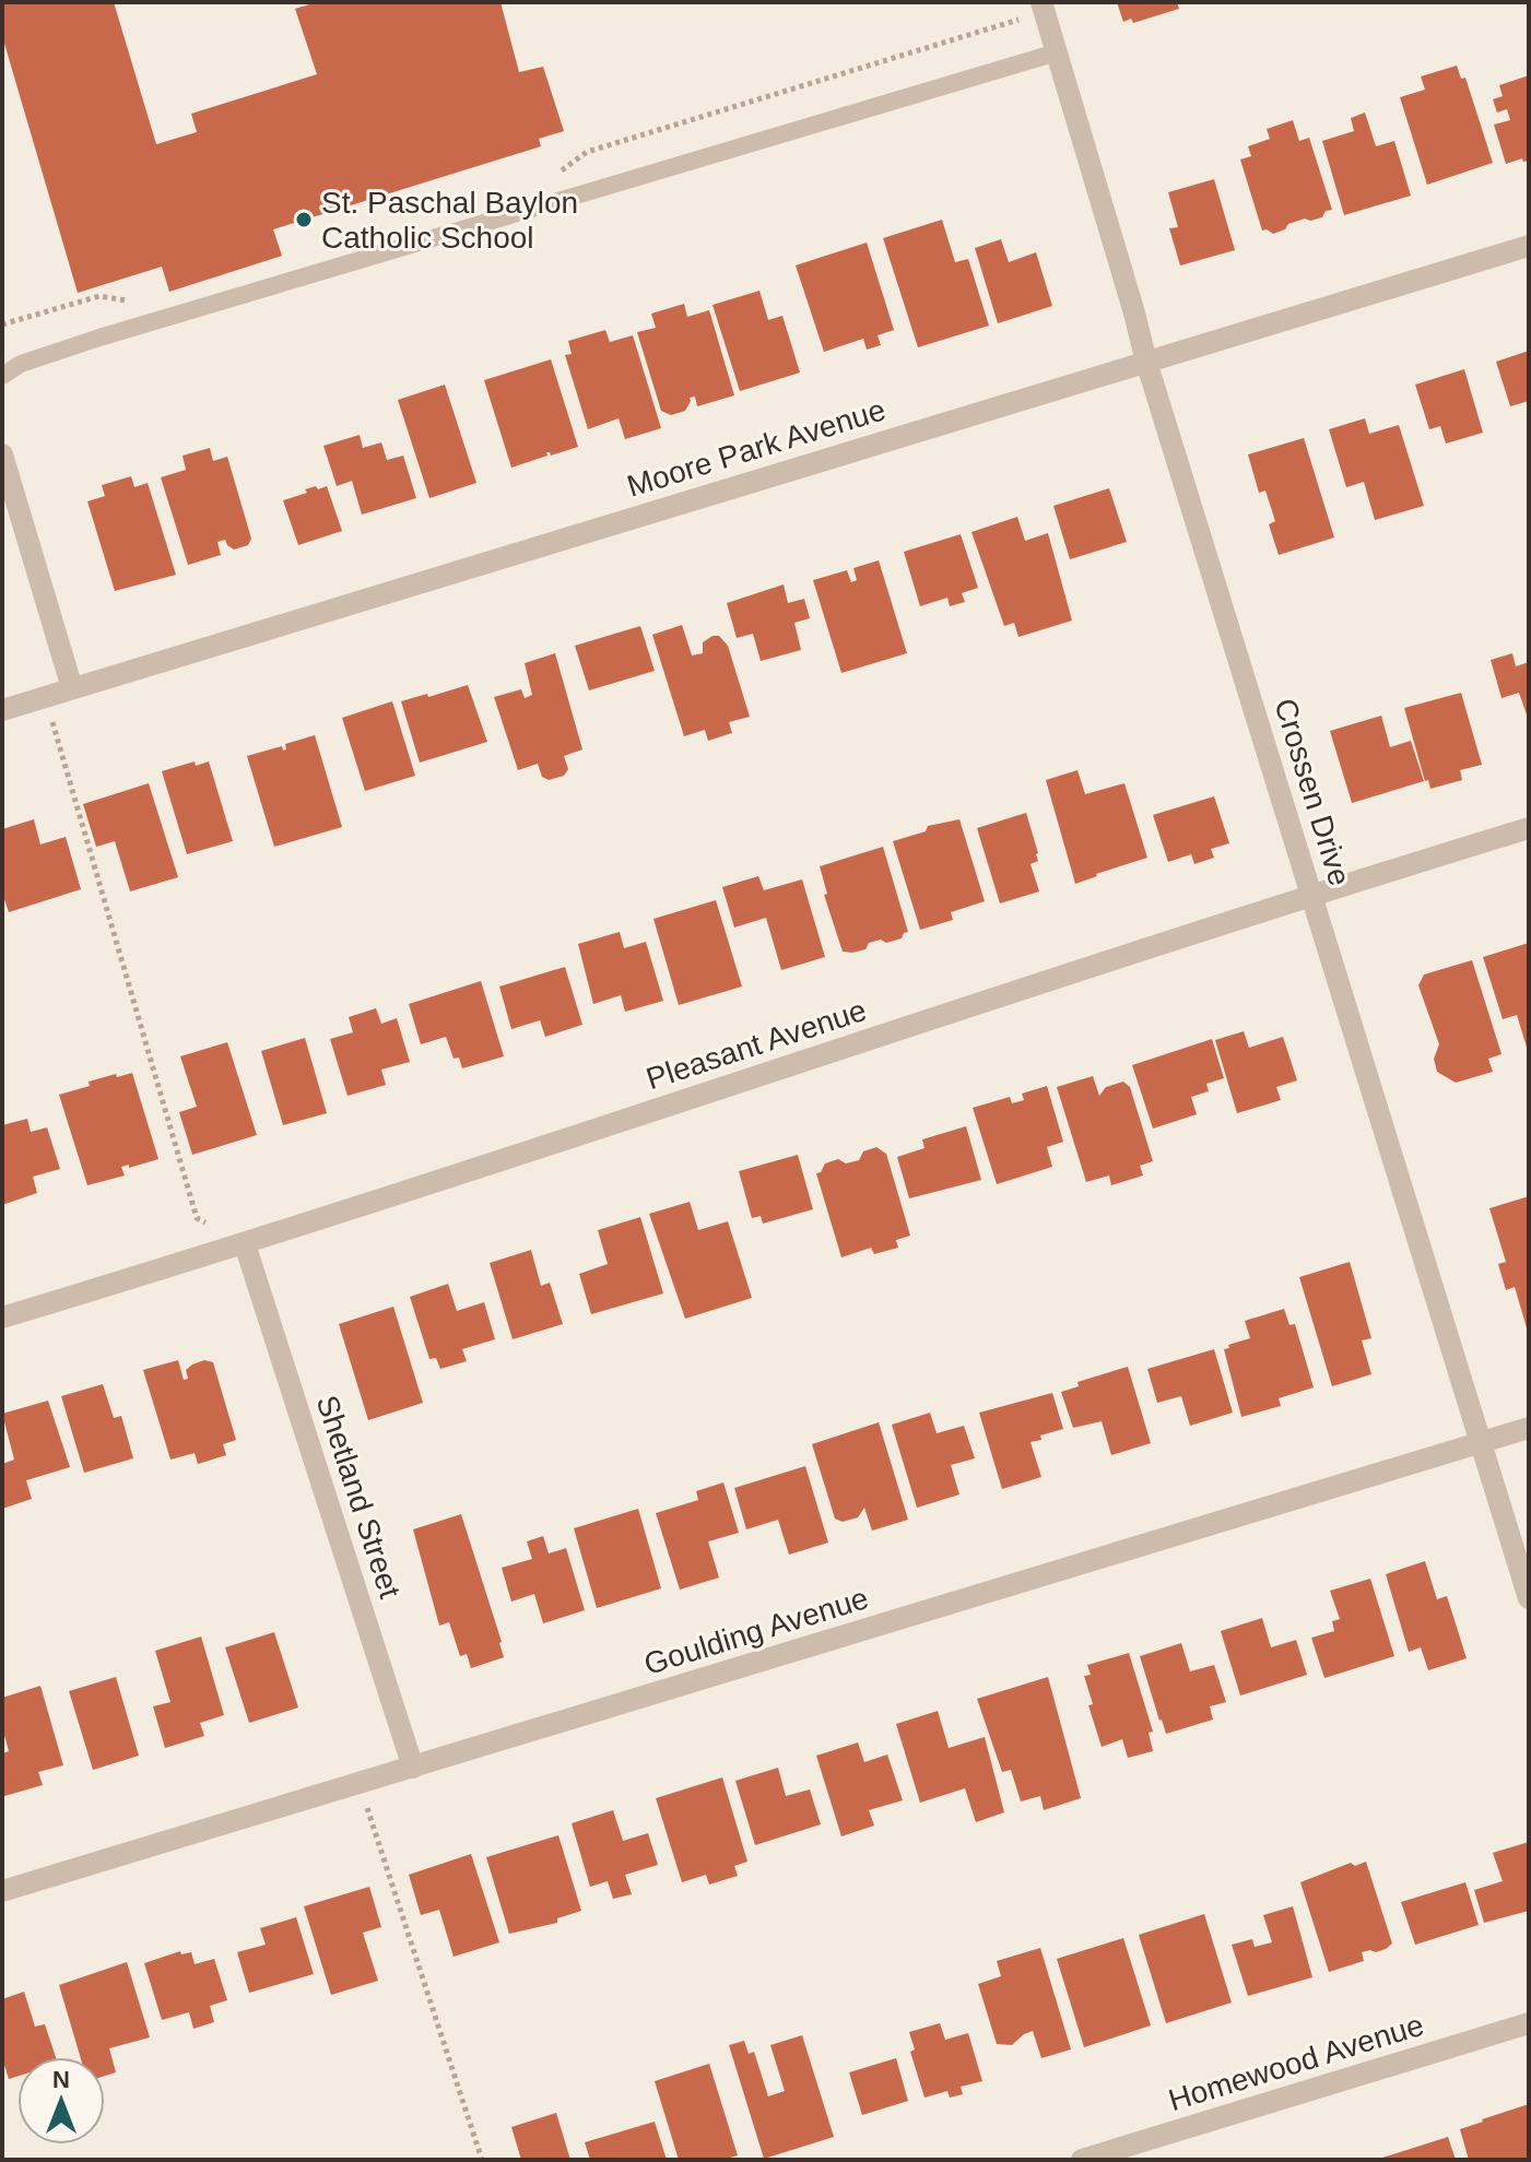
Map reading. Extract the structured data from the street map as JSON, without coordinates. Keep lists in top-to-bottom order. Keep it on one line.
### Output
{"streets":{"street":["Moore Park Avenue","Crossen Drive","Pleasant Avenue","Shetland Street","Goulding Avenue","Homewood Avenue"]},"crossings":[["Moore Park Avenue","Crossen Drive"],["Crossen Drive","Pleasant Avenue"],["Crossen Drive","Goulding Avenue"],["Pleasant Avenue","Shetland Street"],["Shetland Street","Goulding Avenue"]],"places":["St. Paschal Baylon Catholic School"],"north":"top"}
